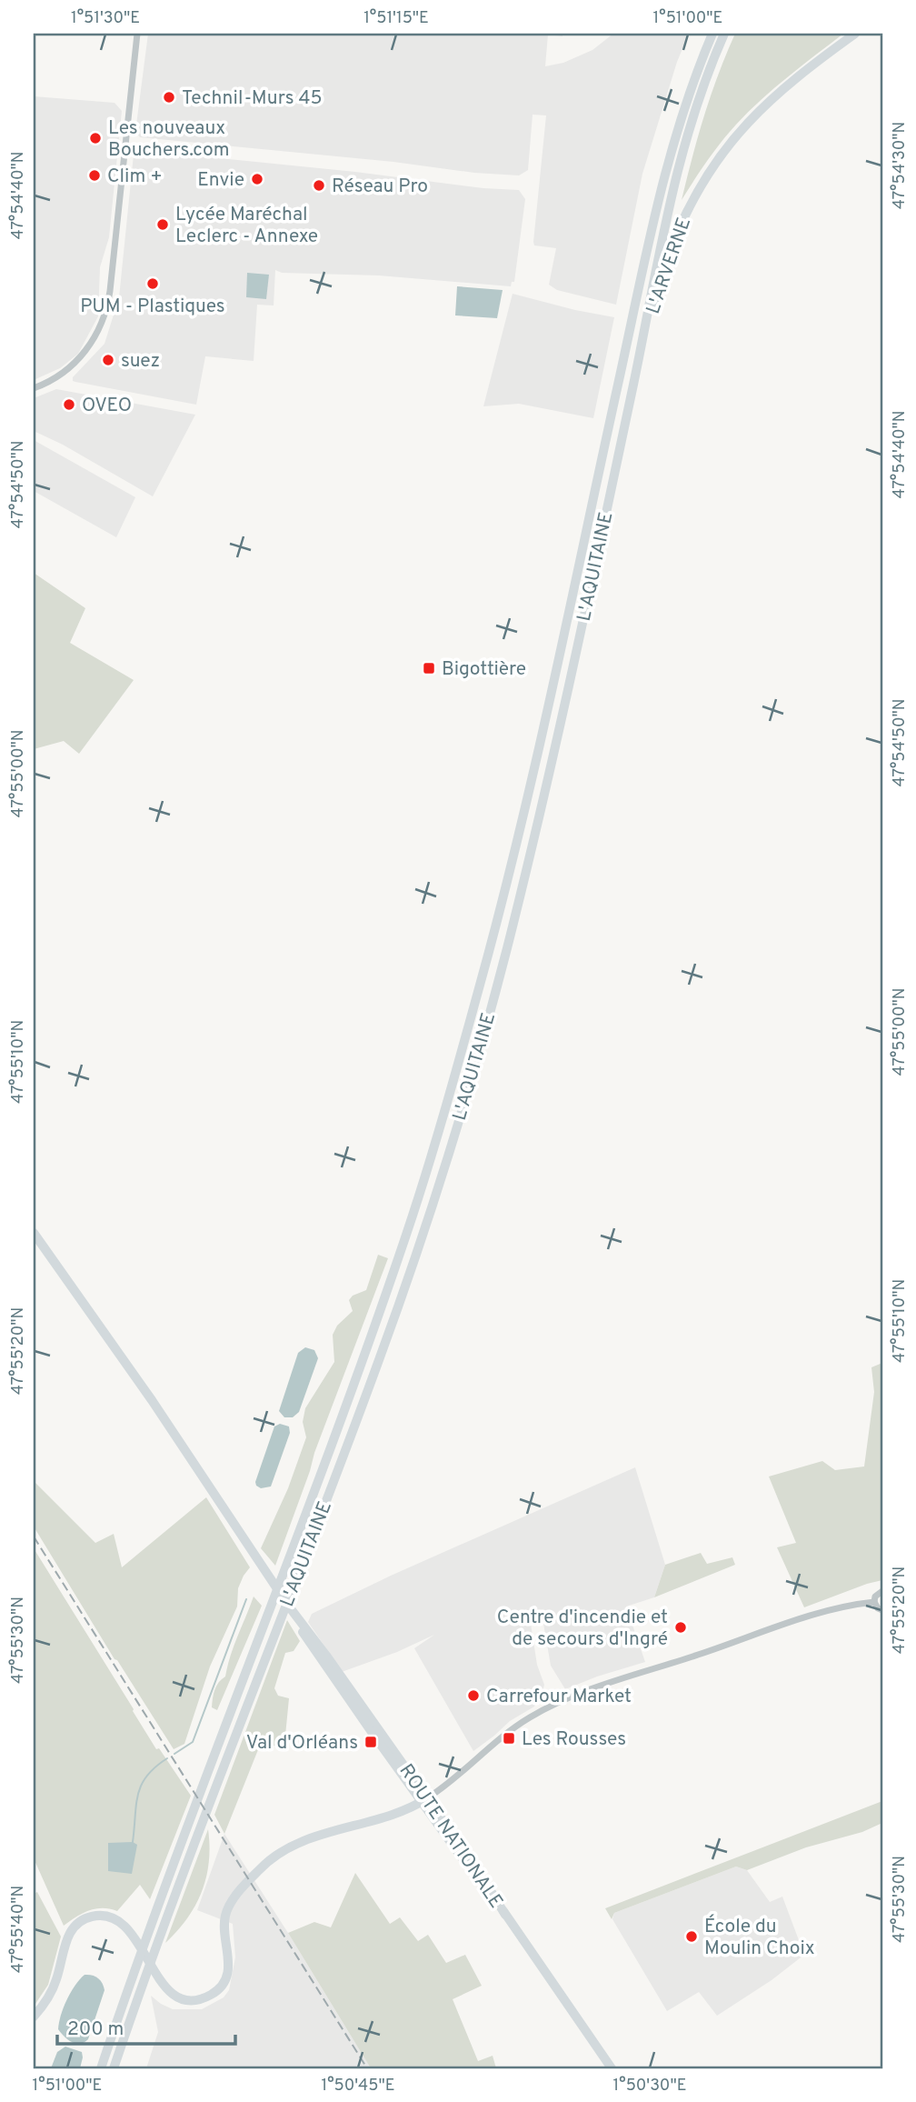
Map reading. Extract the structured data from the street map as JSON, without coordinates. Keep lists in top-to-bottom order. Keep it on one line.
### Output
{"streets":{"highway":["L'ARVERNE","L'AQUITAINE"],"main road":["ROUTE NATIONALE"]},"crossings":[["L'ARVERNE","L'AQUITAINE"]],"places":{"other":["TechniI-Murs 45","Les nouveaux Bouchers.com","Clim +","Envie","Réseau Pro","Lycée Maréchal Leclerc - Annexe","PUM - Plastiques","suez","OVEO","Centre d'incendie et de secours d'Ingré","Carrefour Market","École du Moulin Choix"],"transit":["Bigottière","Les Rousses","Val d'Orléans"]},"scale_bar":"200 m","coordinates":["1°51'30\"E","1°51'15\"E","1°51'00\"E","47°54'30\"N","47°54'40\"N","47°54'50\"N","47°55'00\"N","47°55'10\"N","47°55'20\"N","47°55'30\"N","47°55'40\"N","1°50'45\"E","1°50'30\"E"]}
